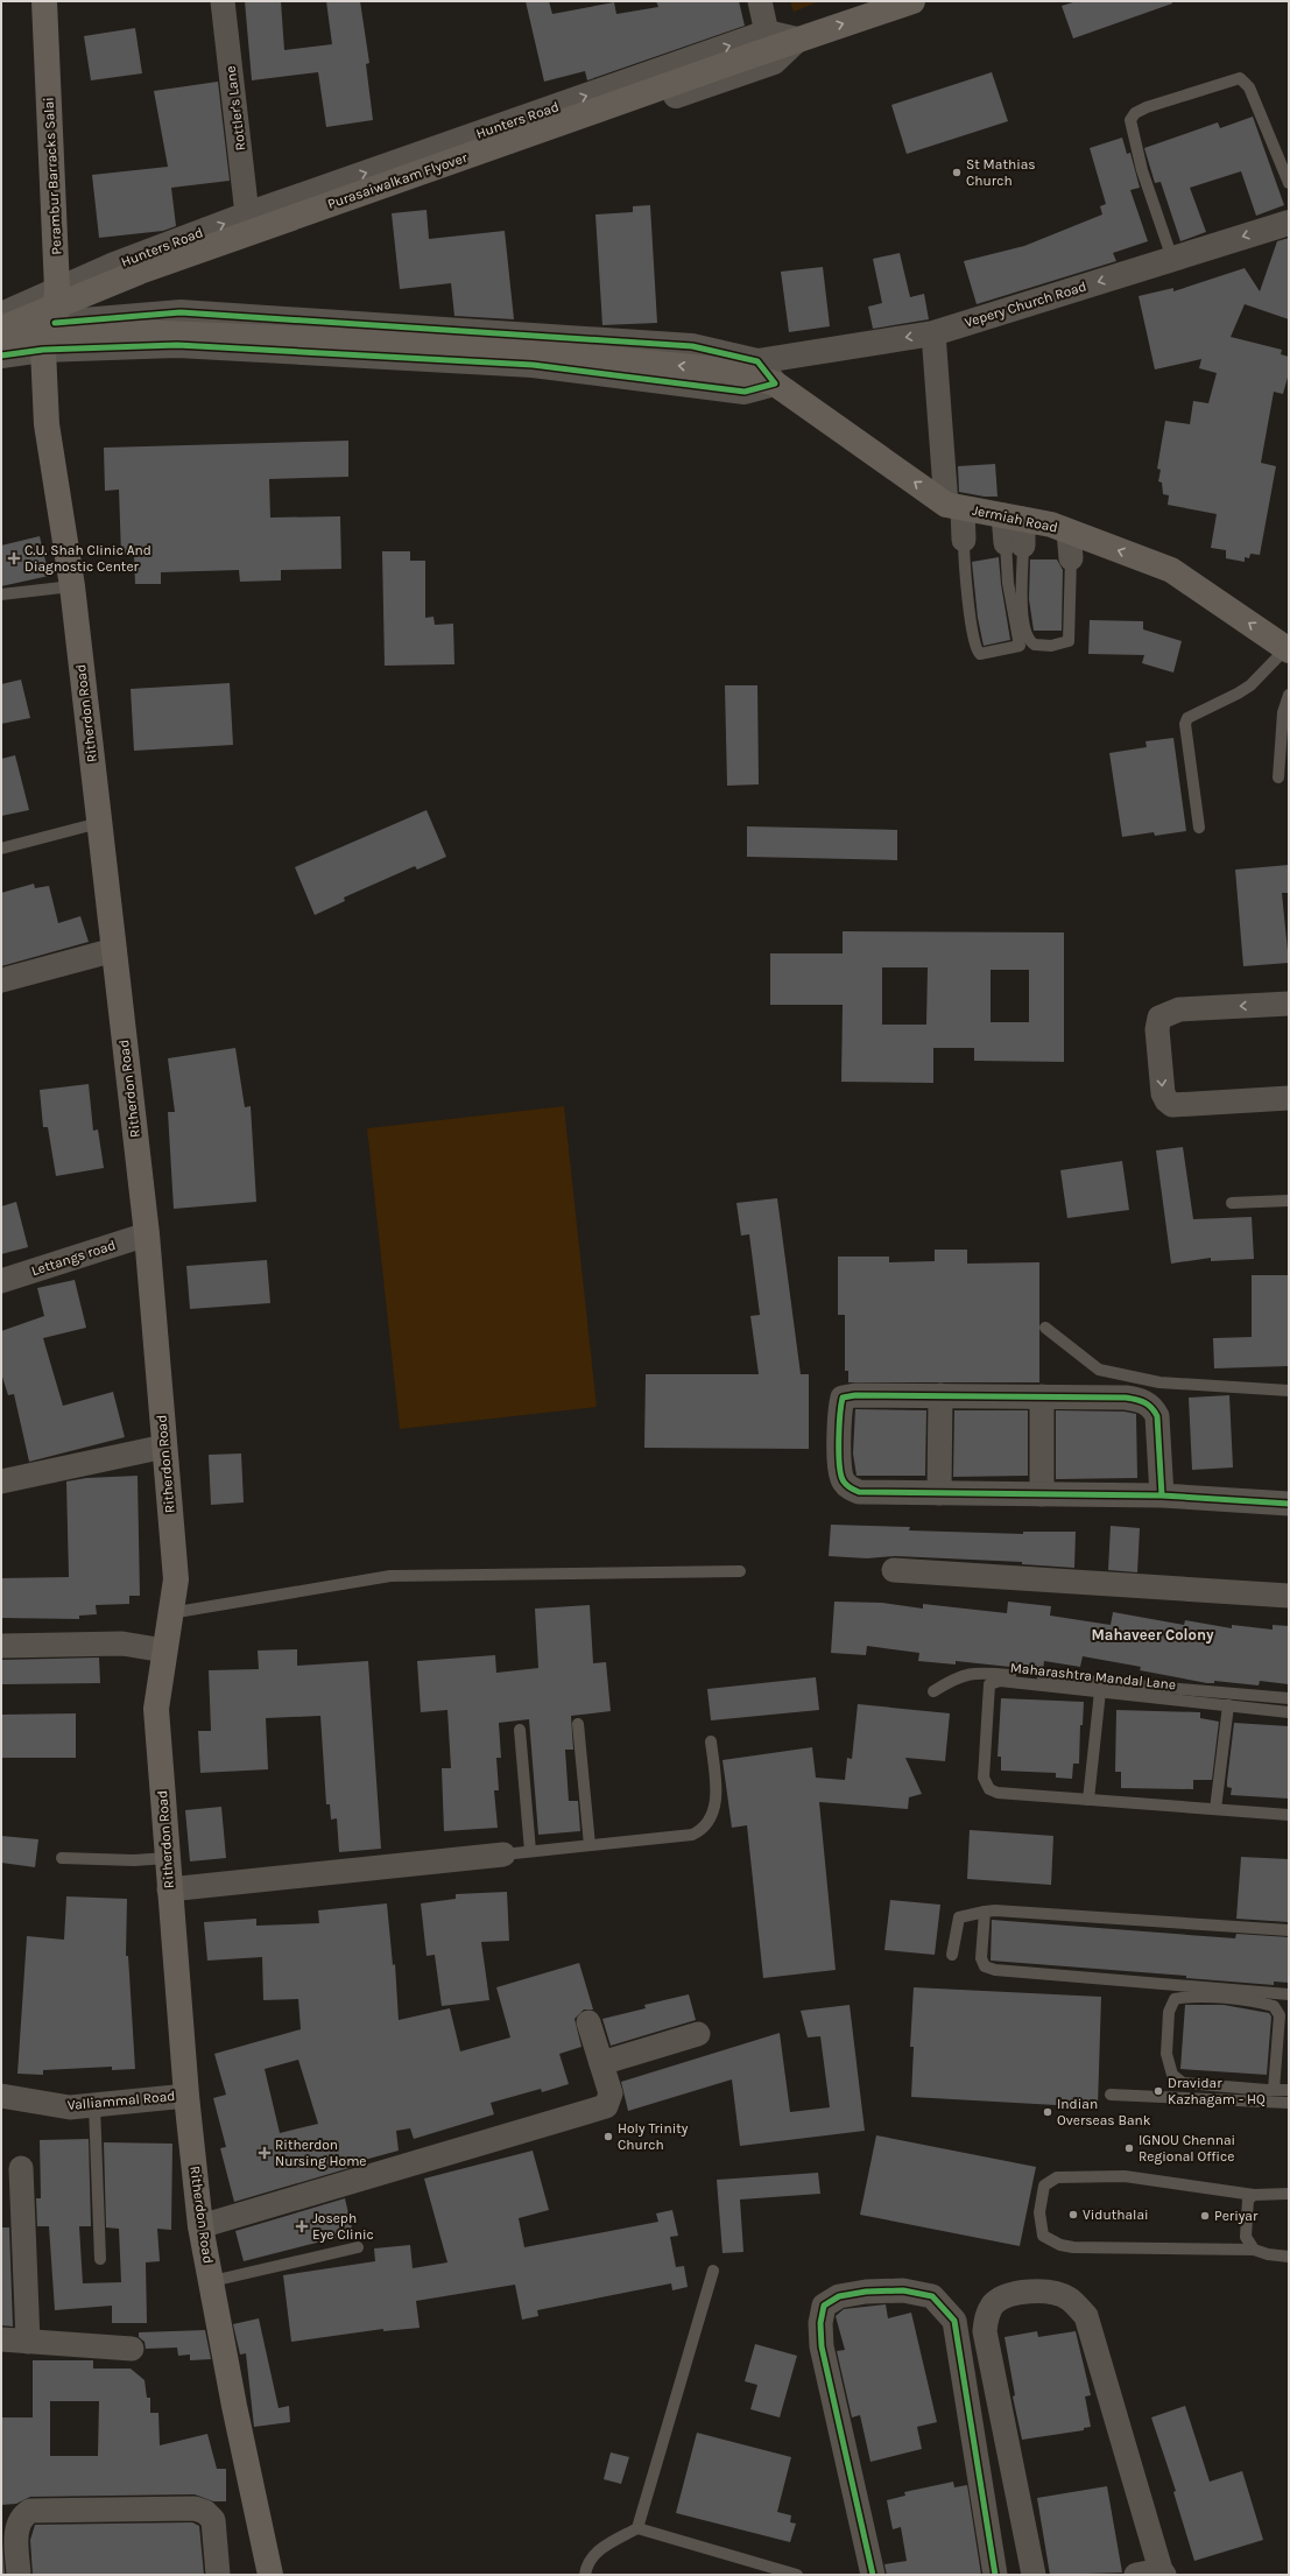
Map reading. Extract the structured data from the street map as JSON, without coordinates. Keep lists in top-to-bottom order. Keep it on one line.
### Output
{"streets":{"main road":["Perambur Barracks Salai","Purasaiwalkam Flyover","Jermiah Road","Ritherdon Road"],"street":["Rottler's Lane","Hunters Road","Vepery Church Road","Lettangs road","Valliammal Road"],"lane":["Maharashtra Mandal Lane"]},"crossings":[["Rottler's Lane","Hunters Road"],["Hunters Road","Perambur Barracks Salai"],["Perambur Barracks Salai","Ritherdon Road"],["Ritherdon Road","Lettangs road"],["Ritherdon Road","Valliammal Road"]],"one_way":["Vepery Church Road","Jermiah Road"],"districts":["Mahaveer Colony"],"places":{"other":["St Mathias Church","Dravidar Kazhagam - HQ","Indian Overseas Bank","Holy Trinity Church","IGNOU Chennai Regional Office","Viduthalai","Periyar"],"health":["C.U. Shah Clinic And Diagnostic Center","Ritherdon Nursing Home","Joseph Eye Clinic"]}}
